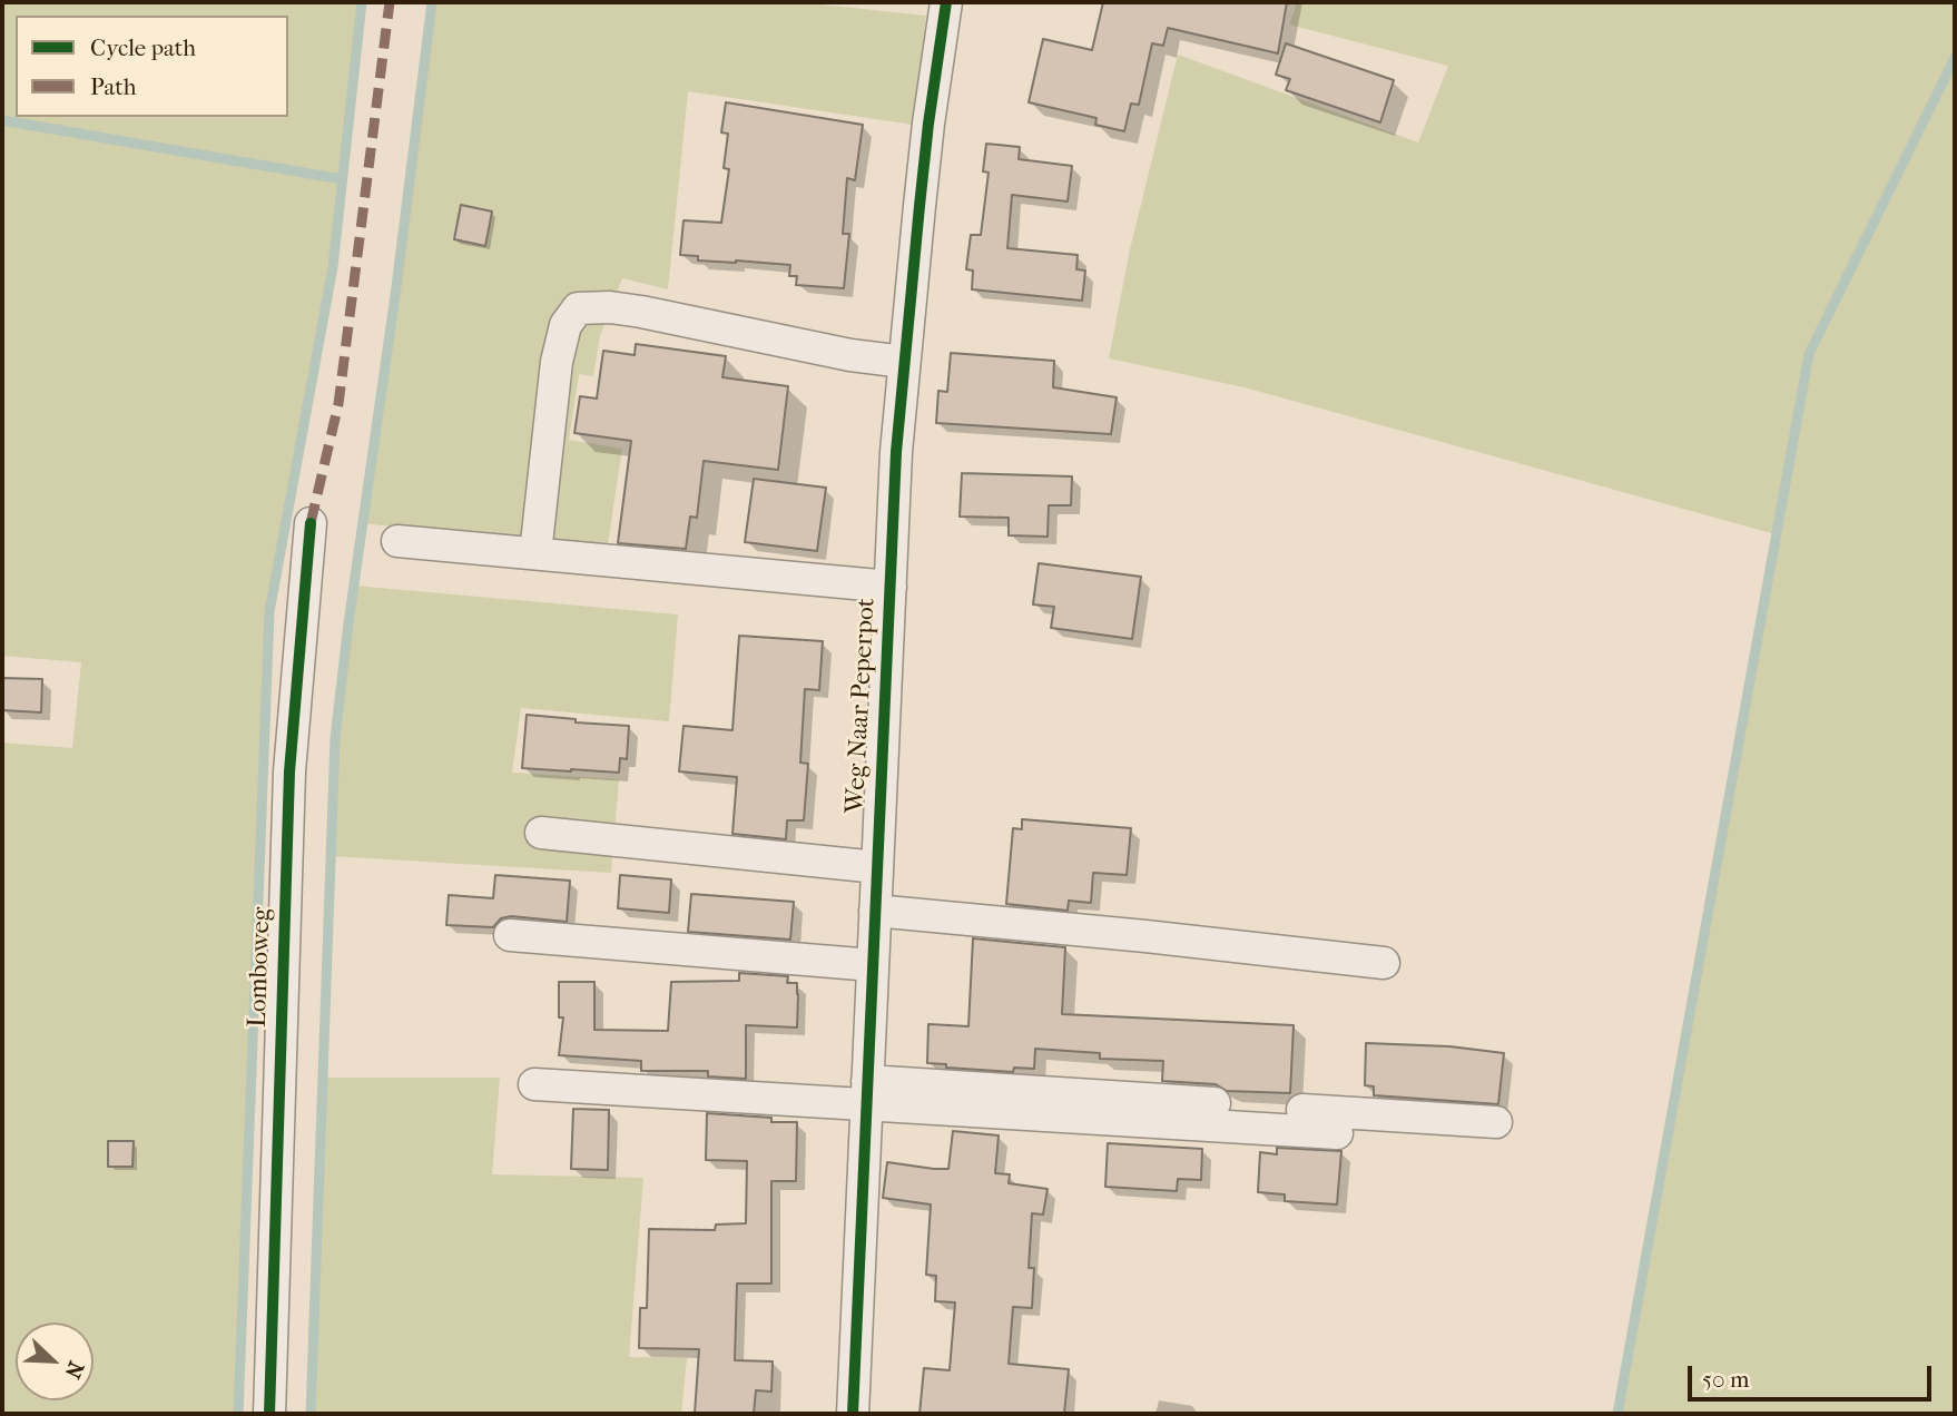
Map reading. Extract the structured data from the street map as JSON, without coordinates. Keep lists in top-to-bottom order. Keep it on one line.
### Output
{"streets":{"street":["Weg Naar Peperpot","Lomboweg"]},"legend":["Cycle path","Path"],"scale_bar":"50 m","north":"bottom right"}
